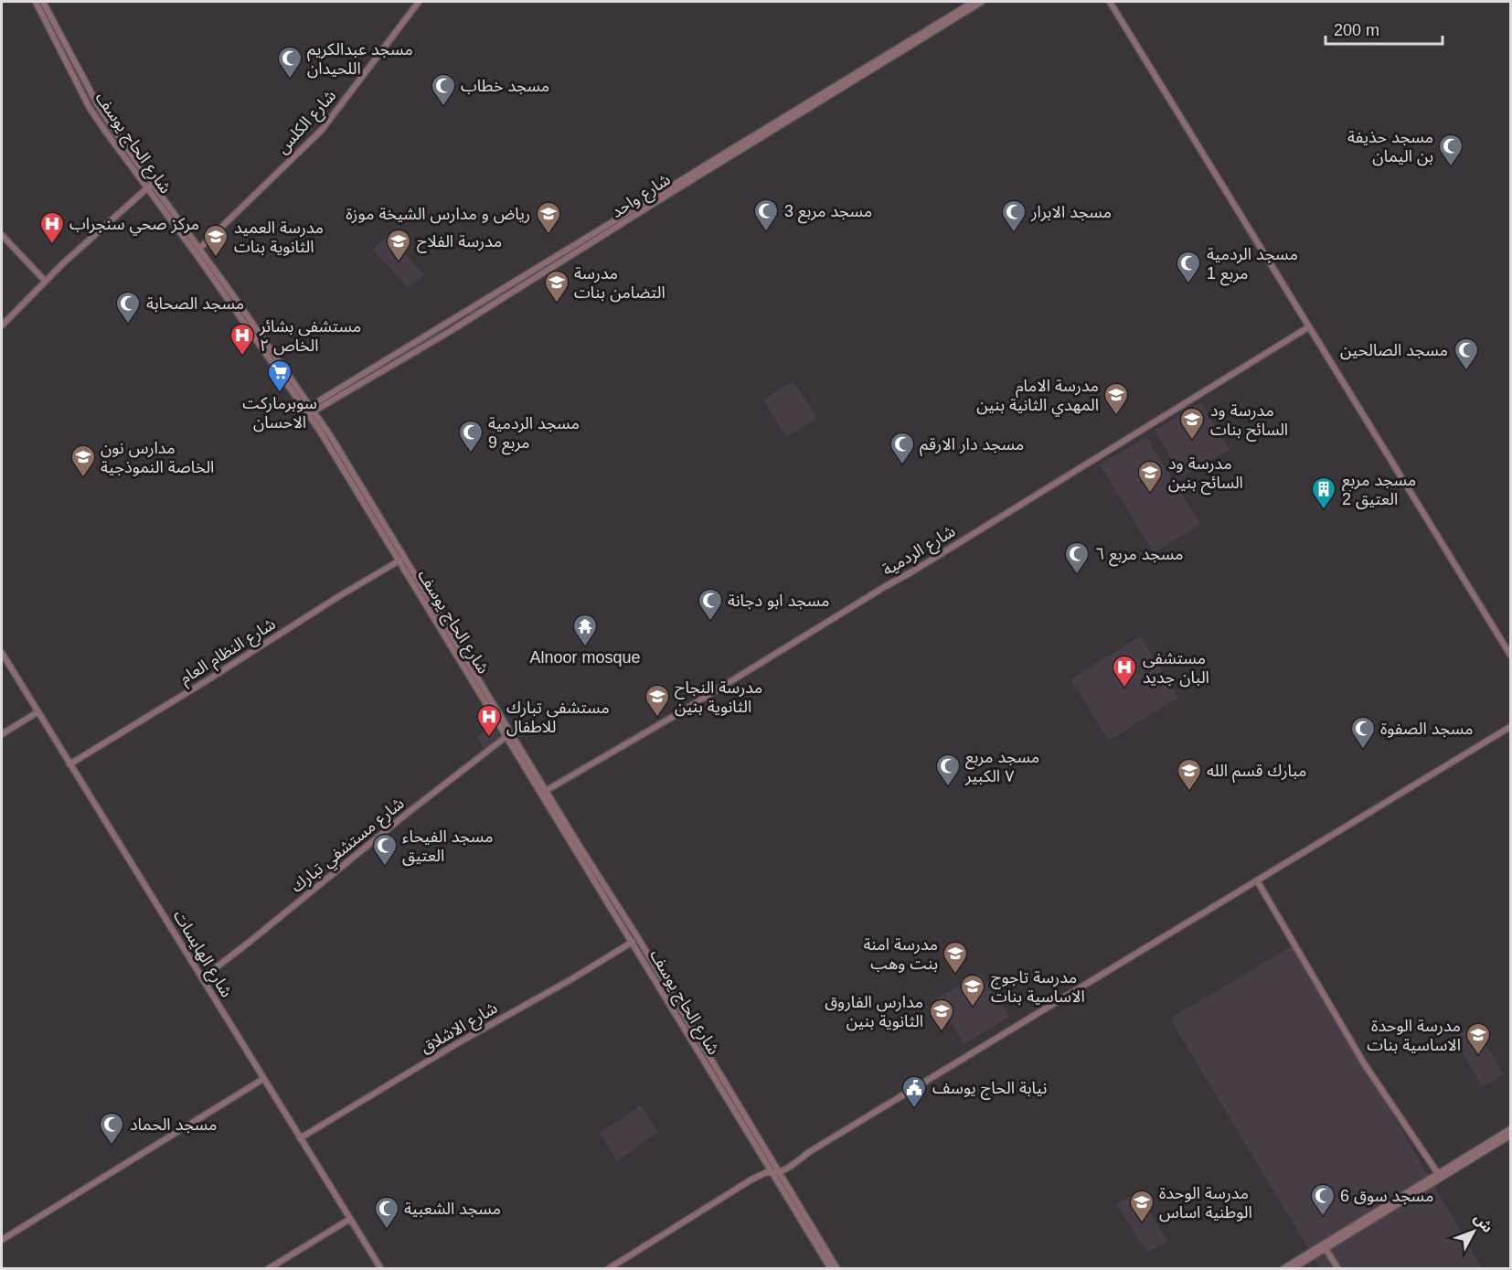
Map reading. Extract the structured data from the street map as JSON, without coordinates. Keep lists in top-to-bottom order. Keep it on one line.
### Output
{"streets":{"street":["شارع الكلس","شارع الحاج يوسف","شارع واحد","شارع الردمية","شارع النظام العام","شارع مستشفي تبارك","شارع الهايسات","شارع الاشلاق"]},"crossings":[["شارع الكلس","شارع الحاج يوسف"],["شارع الحاج يوسف","شارع واحد"],["شارع الحاج يوسف","شارع الردمية"],["شارع الحاج يوسف","شارع النظام العام"],["شارع الحاج يوسف","شارع مستشفي تبارك"],["شارع الحاج يوسف","شارع الاشلاق"],["شارع النظام العام","شارع الهايسات"],["شارع مستشفي تبارك","شارع الهايسات"],["شارع الهايسات","شارع الاشلاق"]],"places":{"mosque":["مسجد عبدالكريم اللحيدان","مسجد خطاب","مسجد حذيفة بن اليمان","مسجد مربع 3","مسجد الابرار","مسجد الردمية مربع 1","مسجد الصحابة","مسجد الصالحين","مسجد الردمية مربع 9","مسجد دار الارقم","مسجد مربع ٦","مسجد ابو دجانة","مسجد الصفوة","مسجد مربع ٧ الكبير","مسجد الفيحاء العتيق","مسجد الحماد","مسجد سوق 6","مسجد الشعبية"],"school or university":["رياض و مدارس الشيخة موزة","مدرسة العميد الثانوية بنات","مدرسة الفلاح","مدرسة التضامن بنات","مدرسة الامام المهدي الثانية بنين","مدرسة ود السائح بنات","مدارس نون الخاصة النموذجية","مدرسة ود السائح بنين","مدرسة النجاح الثانوية بنين","مبارك قسم الله","مدرسة امنة بنت وهب","مدرسة تاجوج الاساسية بنات","مدارس الفاروق الثانوية بنين","مدرسة الوحدة الاساسية بنات","مدرسة الوحدة الوطنية اساس"],"hospital":["مركز صحي سنجراب","مستشفى بشائر الخاص ٢","مستشفى البان جديد","مستشفى تبارك للاطفال"],"supermarket":["سوبرماركت الاحسان"],"building":["مسجد مربع 2 العتيق"],"temple":["Alnoor mosque"],"public building":["نيابة الحاج يوسف"]},"scale_bar":"200 m","north":"top right"}
